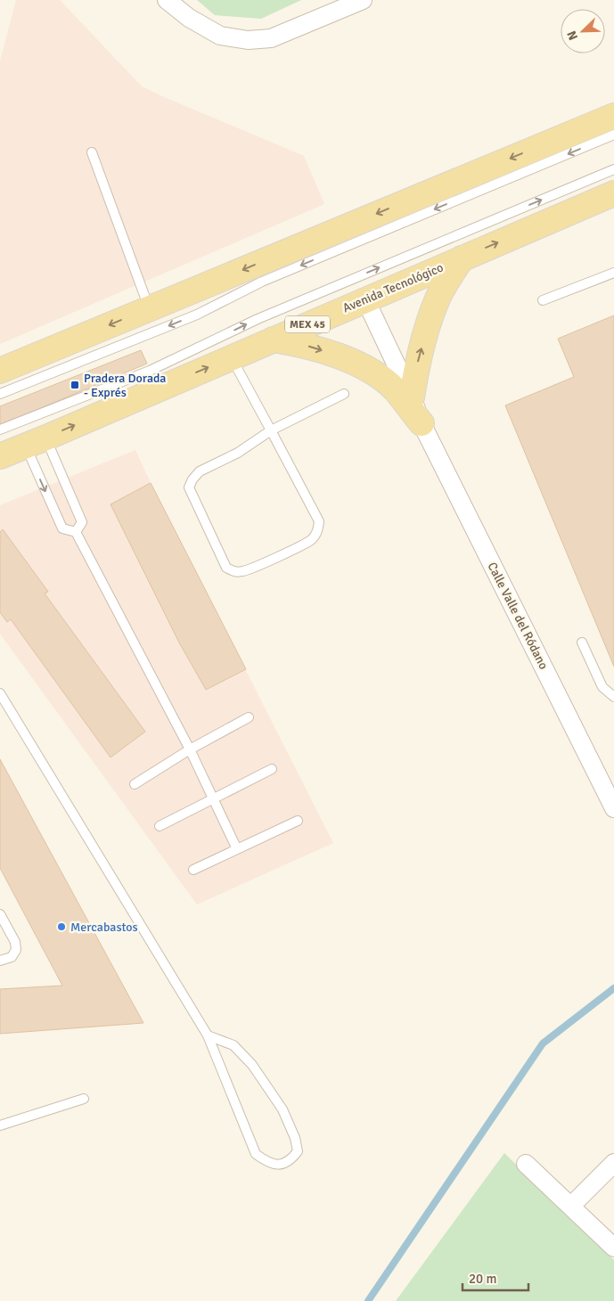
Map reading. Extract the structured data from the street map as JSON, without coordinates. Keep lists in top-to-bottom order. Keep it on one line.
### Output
{"streets":{"main road":["Avenida Tecnológico","MEX 45"],"street":["Calle Valle del Ródano"]},"crossings":[["Avenida Tecnológico","Calle Valle del Ródano"]],"places":{"transit":["Pradera Dorada - Exprés"],"other":["Mercabastos"]},"scale_bar":"20 m","north":"bottom left"}
